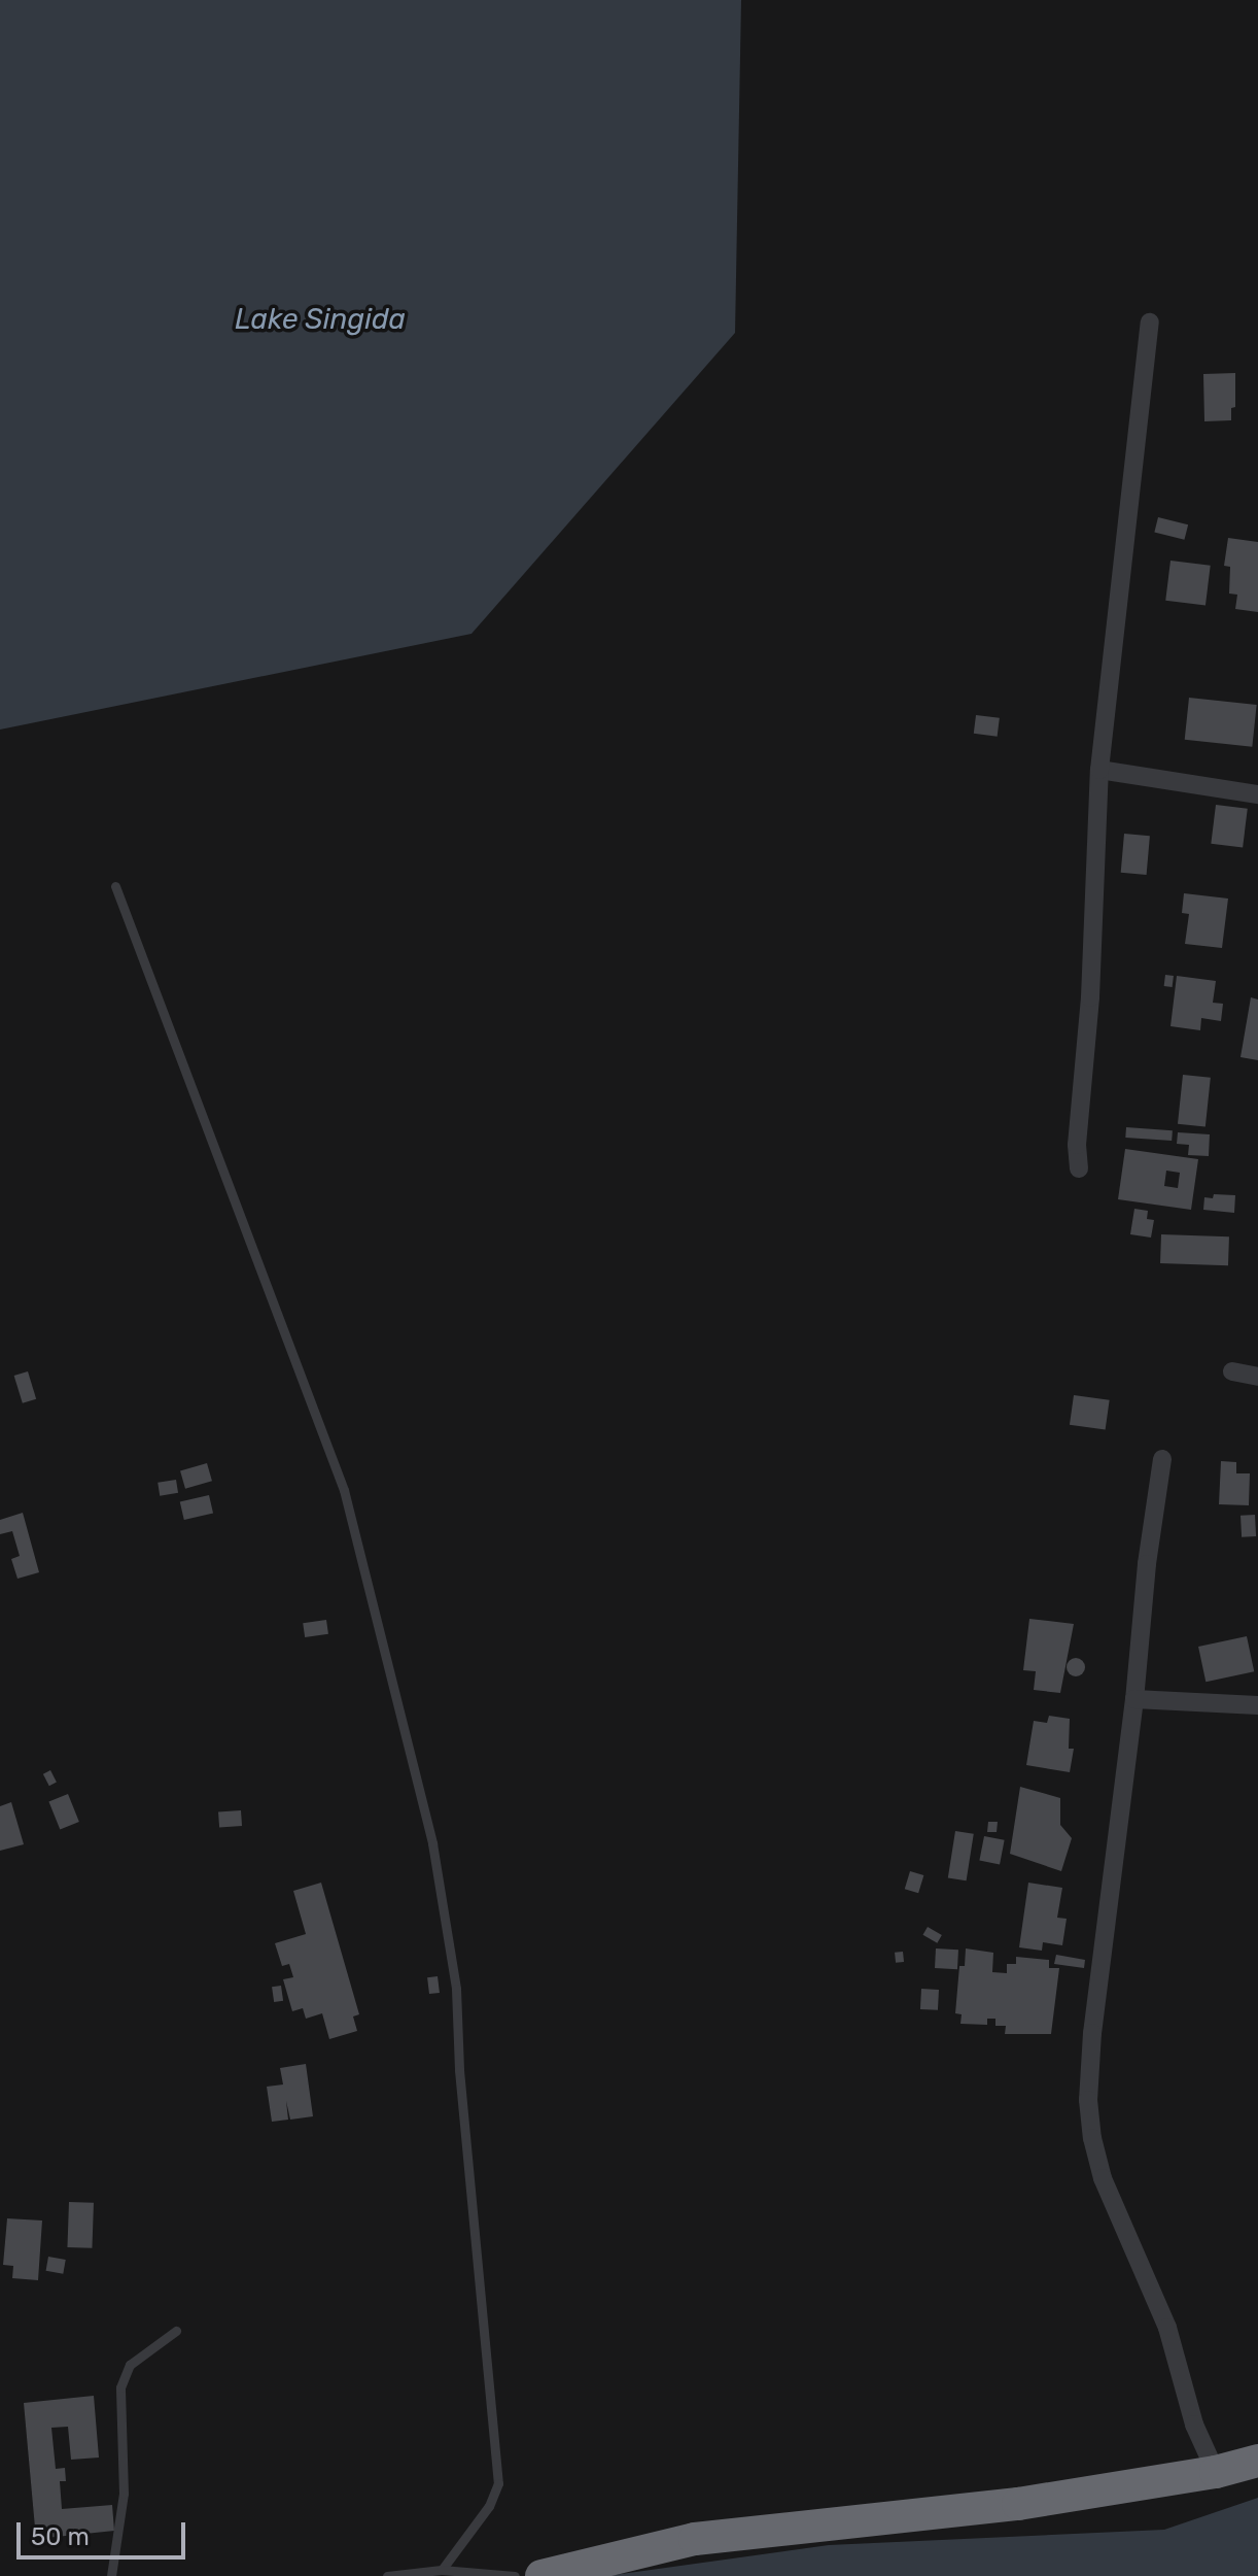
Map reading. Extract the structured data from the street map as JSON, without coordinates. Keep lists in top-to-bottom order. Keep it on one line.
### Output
{"water":["Lake Singida"],"scale_bar":"50 m"}
